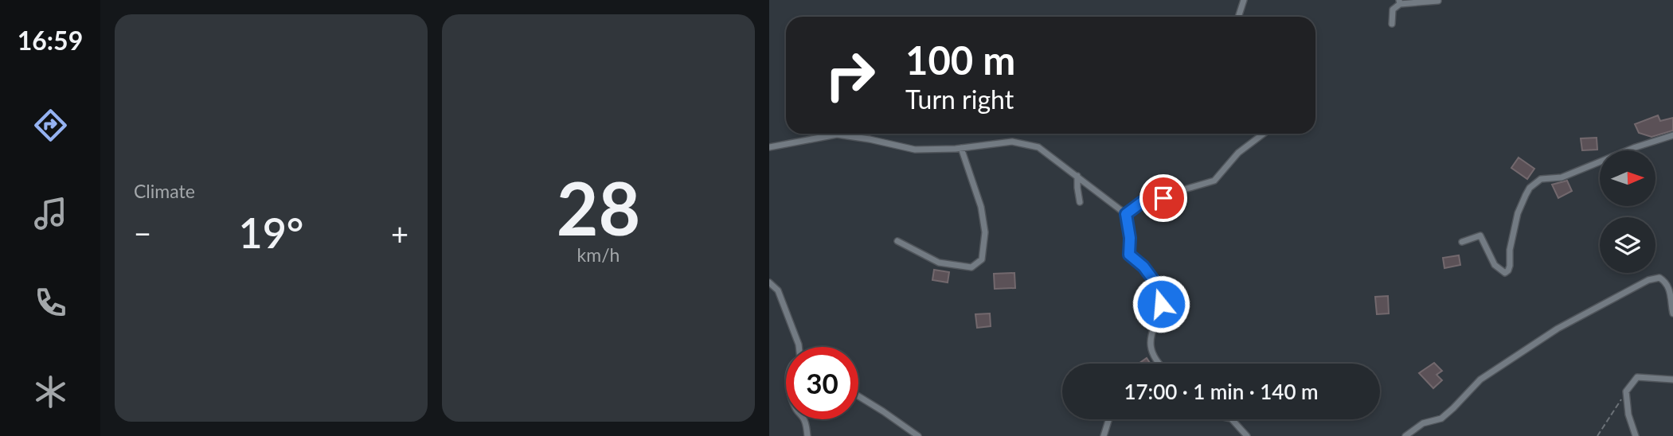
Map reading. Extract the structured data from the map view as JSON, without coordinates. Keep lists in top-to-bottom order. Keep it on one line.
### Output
{"north":"right","page":{"tabs":"16:59","tile":["Climate",["28","km/h"]],"turn":["100 m","Turn right"],"heat":["−","19°","+"],"limit":"30","trip":"17:00 · 1 min · 140 m"}}
